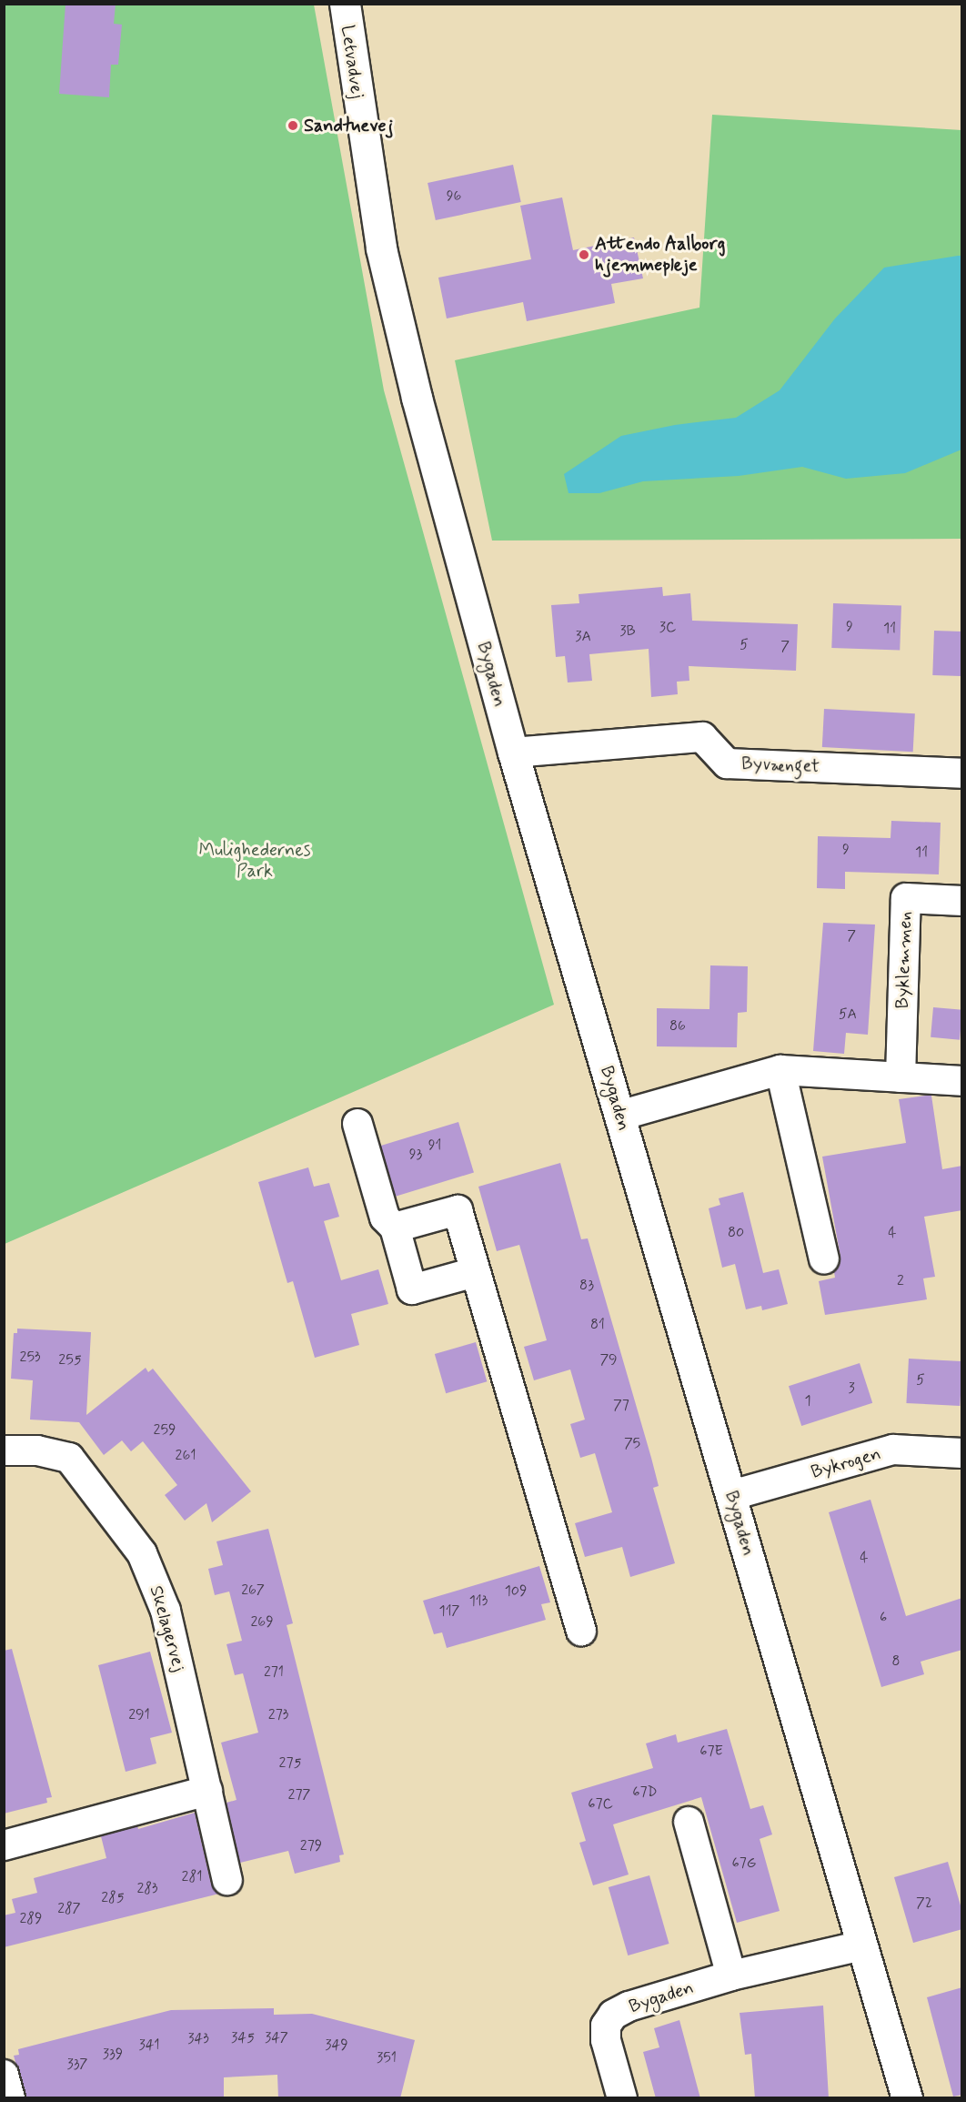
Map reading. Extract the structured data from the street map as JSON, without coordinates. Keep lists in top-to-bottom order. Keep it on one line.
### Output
{"streets":{"street":["Letvadvej","Bygaden","Byvænget","Byklemmen","Bykrogen","Skelagervej"]},"crossings":[["Letvadvej","Bygaden"],["Bygaden","Byvænget"],["Bygaden","Bykrogen"]],"parks":["Mulighedernes Park"],"places":["Sandtuevej","Attendo Aalborg hjemmepleje"],"house_numbers":["96","9","3C","11","3B","3A","5","7","9","11","7","5A","86","91","93","80","4","2","83","81","253","255","79","5","3","1","77","259","75","261","4","267","109","113","117","6","269","8","271","291","273","67E","275","67D","277","67C","279","67G","281","283","285","72","287","289","345","347","343","341","349","339","351","337"]}
